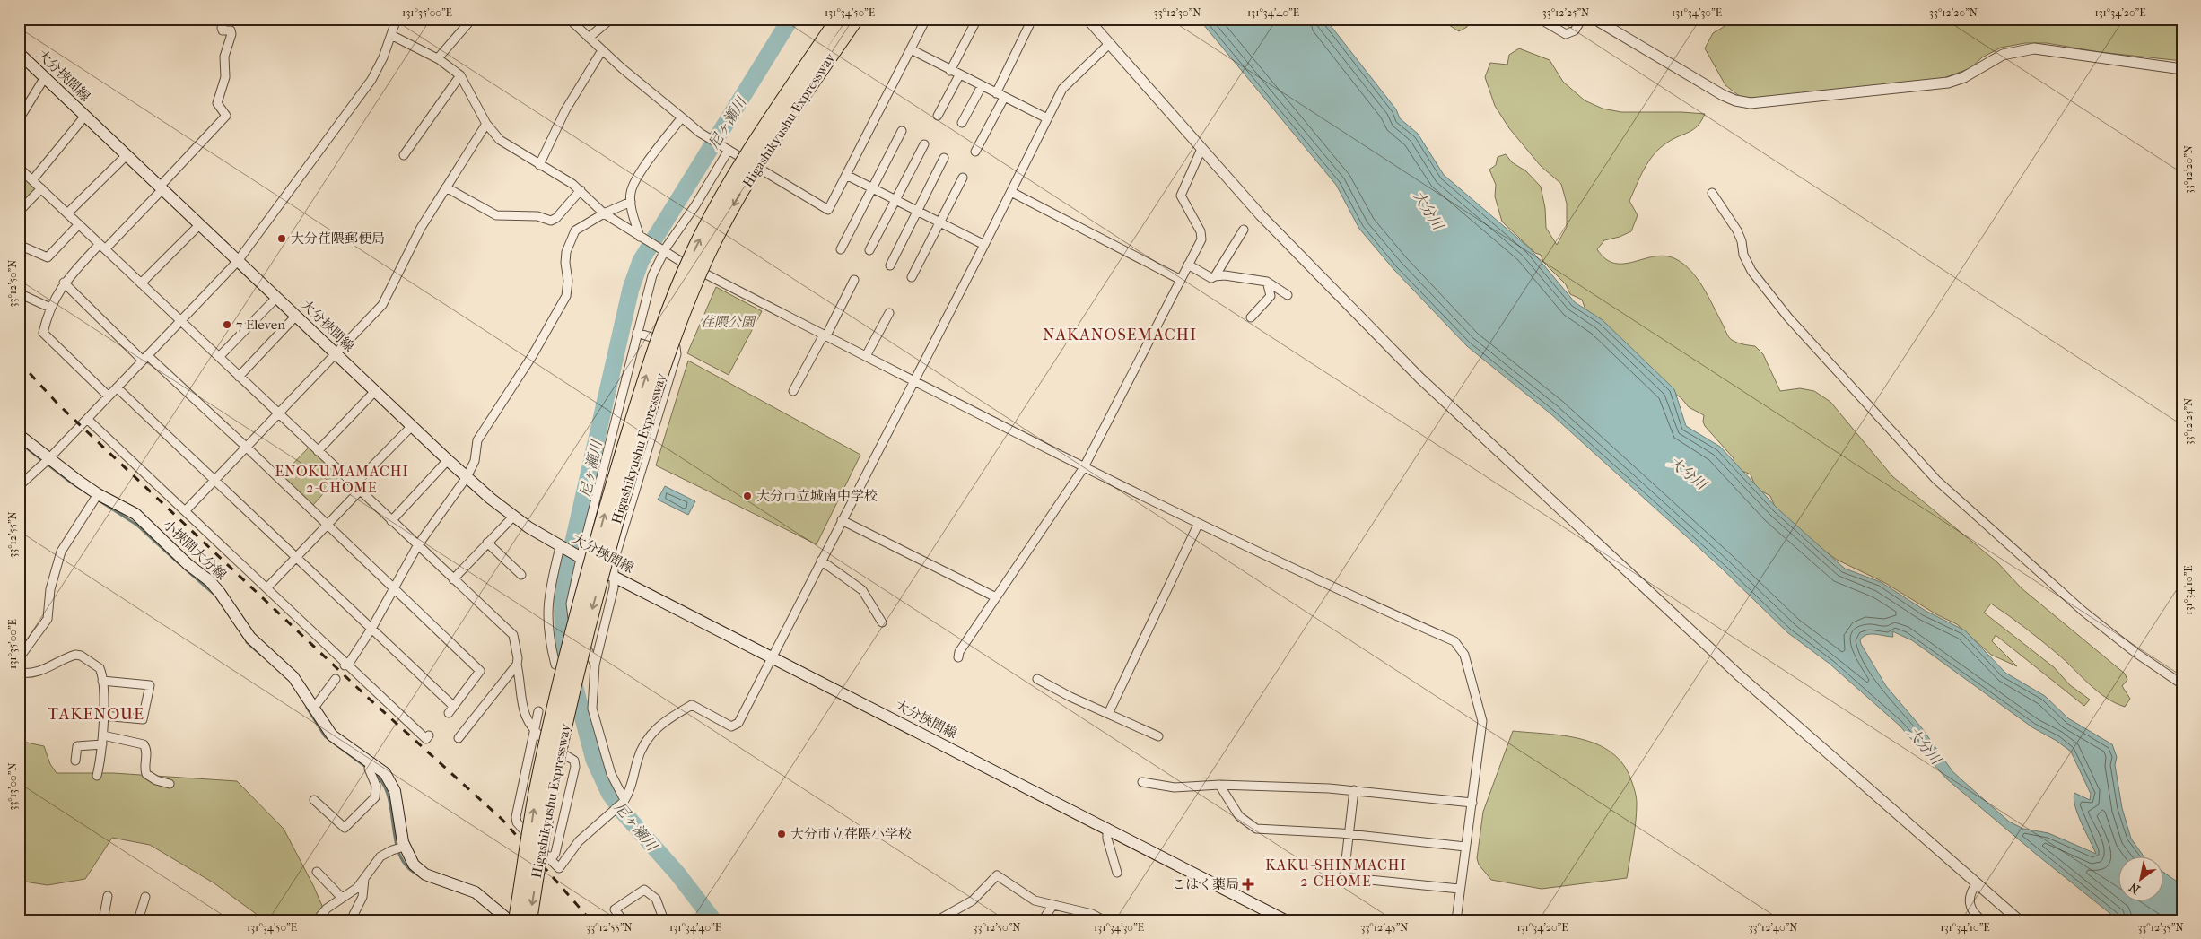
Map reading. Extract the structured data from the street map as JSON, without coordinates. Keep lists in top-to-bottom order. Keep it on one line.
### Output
{"streets":{"highway":["Higashikyushu Expressway"],"main road":["大分挾間線","小挾間大分線"]},"districts":["NAKANOSEMACHI","ENOKUMAMACHI 2-CHOME","TAKENOUE","KAKU-SHINMACHI 2-CHOME"],"water":["尼ヶ瀬川","大分川"],"parks":["荏隈公園"],"places":{"other":["大分荏隈郵便局","7-Eleven","大分市立城南中学校","大分市立荏隈小学校"],"health":["こはく薬局"]},"north":"bottom left","coordinates":["131°35'00\"E","131°34'50\"E","33°12'30\"N","131°34'40\"E","33°12'25\"N","131°34'30\"E","33°12'20\"N","131°34'20\"E","33°12'50\"N","33°12'55\"N","131°34'10\"E","33°13'00\"N","33°12'45\"N","33°12'40\"N","33°12'35\"N"]}
